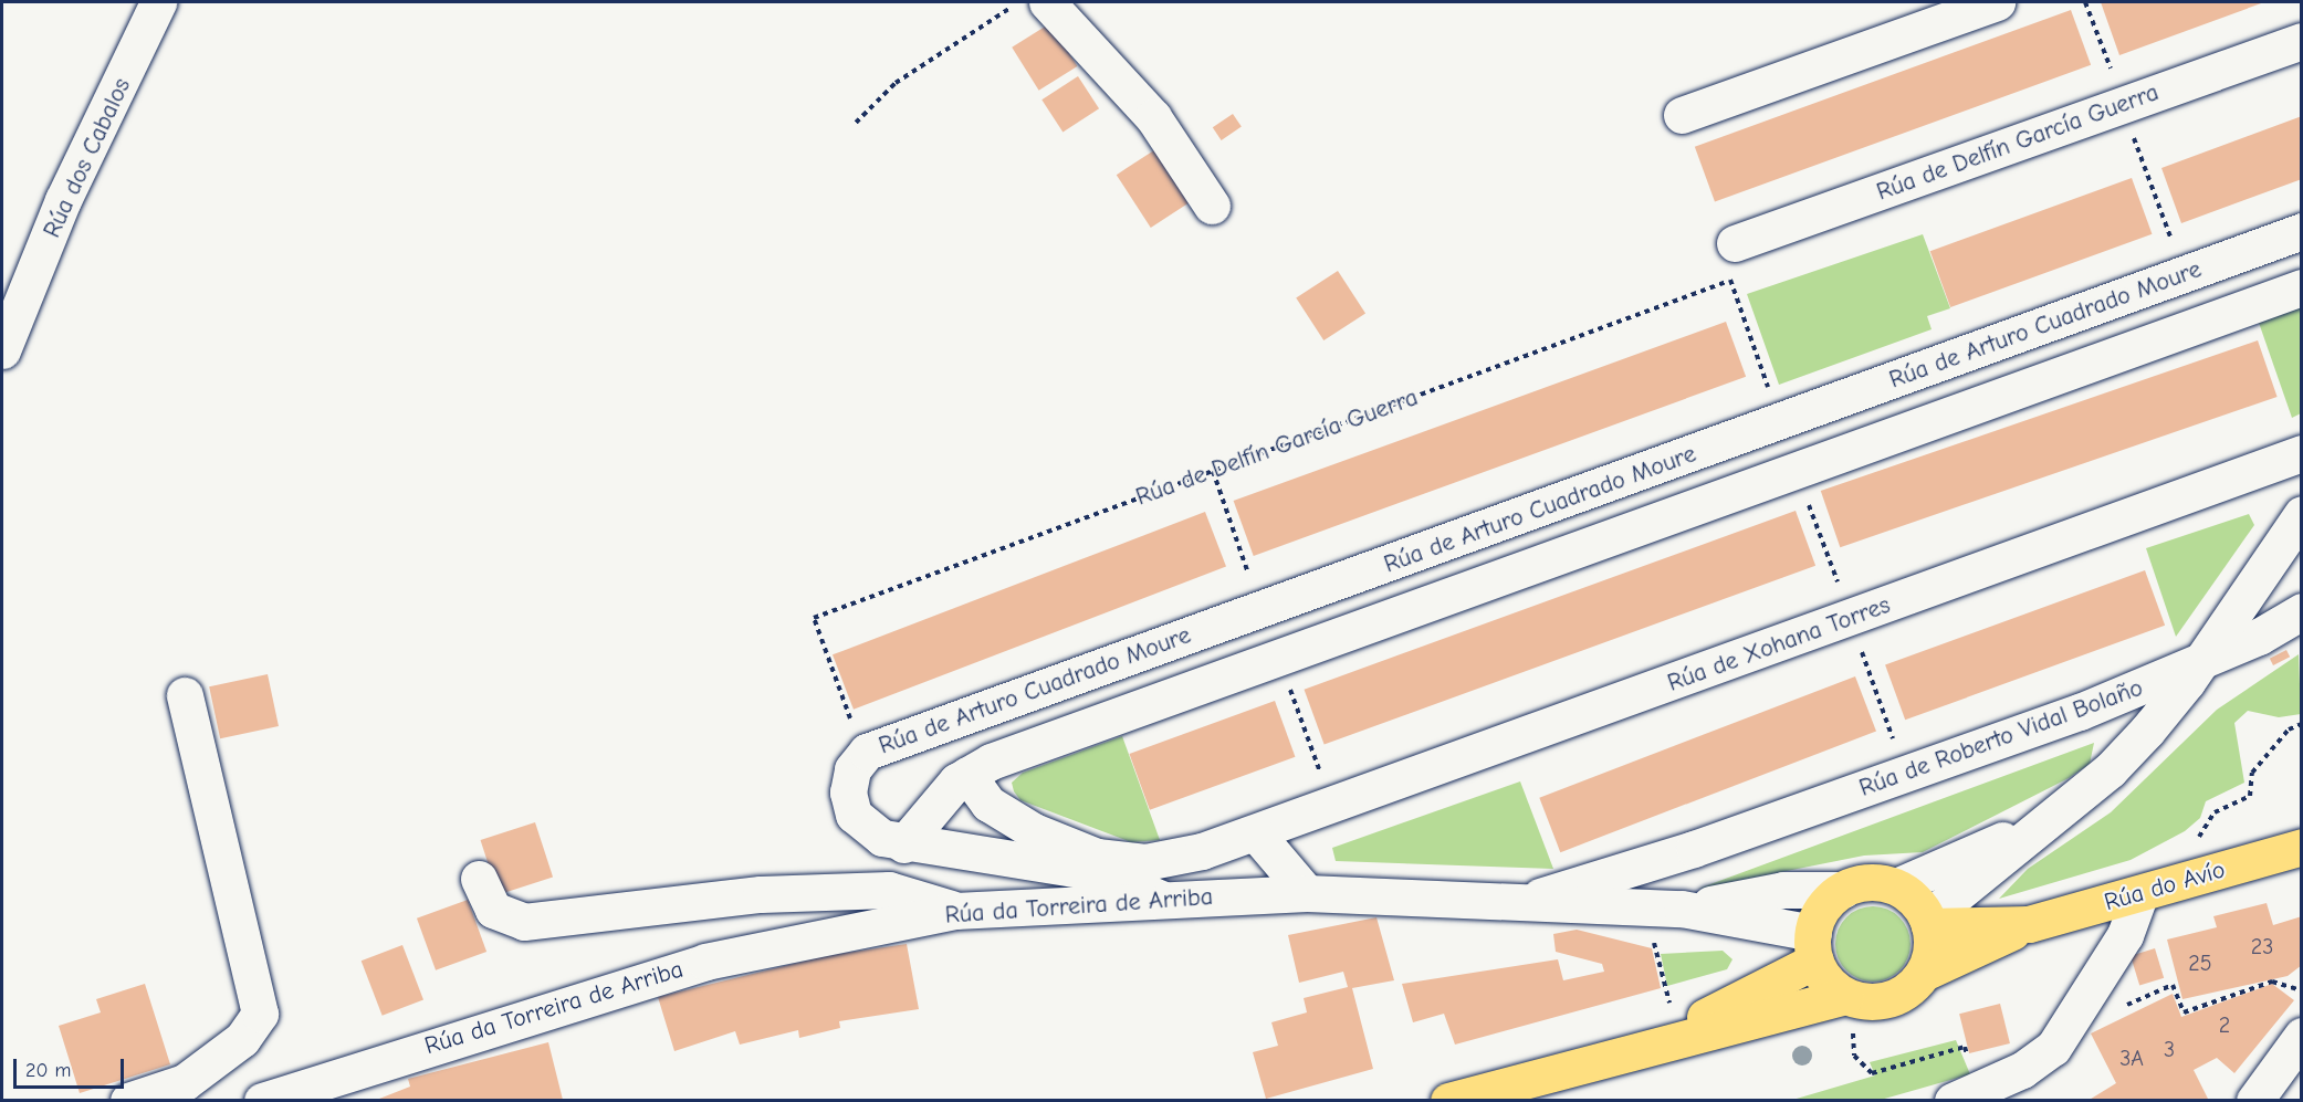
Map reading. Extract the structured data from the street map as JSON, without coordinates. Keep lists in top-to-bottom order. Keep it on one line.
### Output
{"streets":{"main road":["Rúa do Avío"],"street":["Rúa de Delfín García Guerra","Rúa dos Cabalos","Rúa de Arturo Cuadrado Moure","Rúa de Xohana Torres","Rúa de Roberto Vidal Bolaño","Rúa da Torreira de Arriba"]},"crossings":[["Rúa de Delfín García Guerra","Rúa de Arturo Cuadrado Moure"],["Rúa de Arturo Cuadrado Moure","Rúa de Xohana Torres"],["Rúa de Roberto Vidal Bolaño","Rúa da Torreira de Arriba"],["Rúa do Avío","Rúa da Torreira de Arriba"]],"house_numbers":["23","25","2","3","3A"],"scale_bar":"20 m"}
